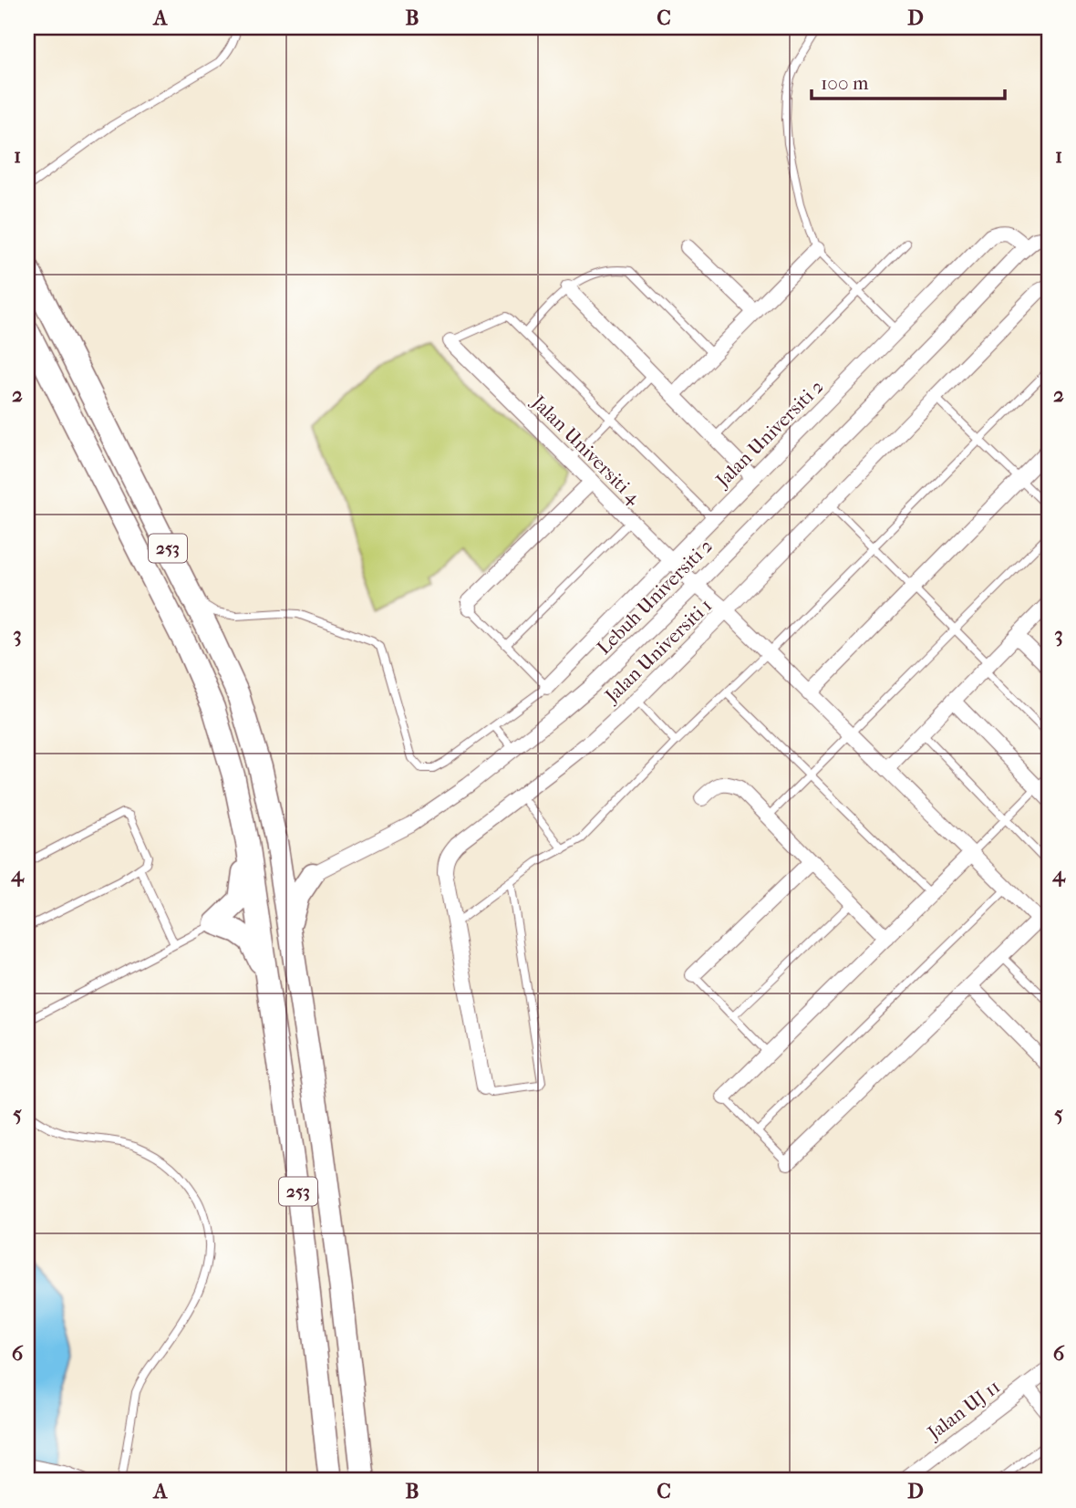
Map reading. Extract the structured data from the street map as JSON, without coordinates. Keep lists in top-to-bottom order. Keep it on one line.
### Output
{"streets":{"main road":["253"],"street":["Jalan Universiti 2","Jalan Universiti 4","Lebuh Universiti 2","Jalan Universiti 1","Jalan UJ 11"]},"crossings":[["Jalan Universiti 2","Jalan Universiti 4"],["Jalan Universiti 2","Lebuh Universiti 2"],["Jalan Universiti 4","Lebuh Universiti 2"],["Jalan Universiti 4","Jalan Universiti 1"],["253","Lebuh Universiti 2"]],"scale_bar":"100 m","grid":{"columns":["A","B","C","D"],"rows":["1","2","3","4","5","6"]}}
